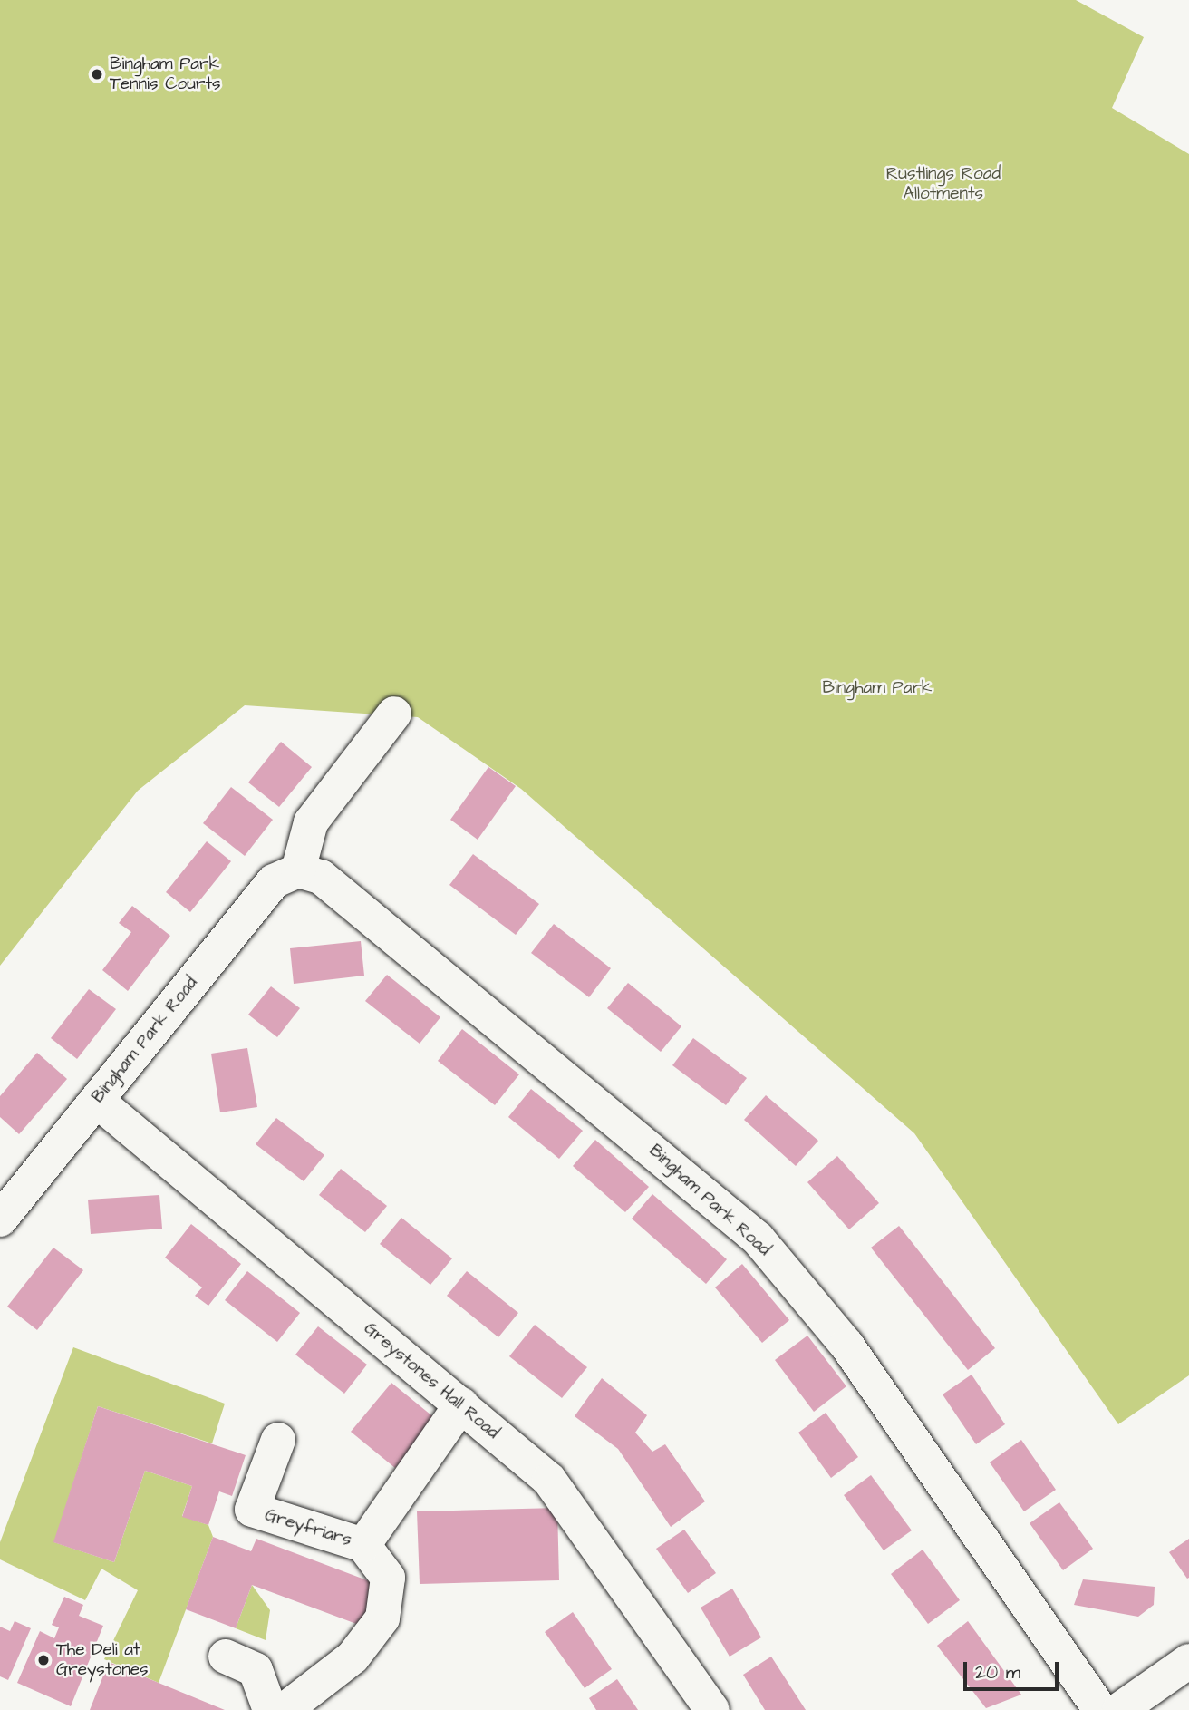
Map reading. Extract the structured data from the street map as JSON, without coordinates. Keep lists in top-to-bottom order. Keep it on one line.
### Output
{"streets":{"street":["Bingham Park Road","Greystones Hall Road","Greyfriars"]},"crossings":[["Bingham Park Road","Greystones Hall Road"],["Greystones Hall Road","Greyfriars"]],"parks":["Rustlings Road Allotments","Bingham Park"],"places":["Bingham Park Tennis Courts","The Deli at Greystones"],"scale_bar":"20 m"}
